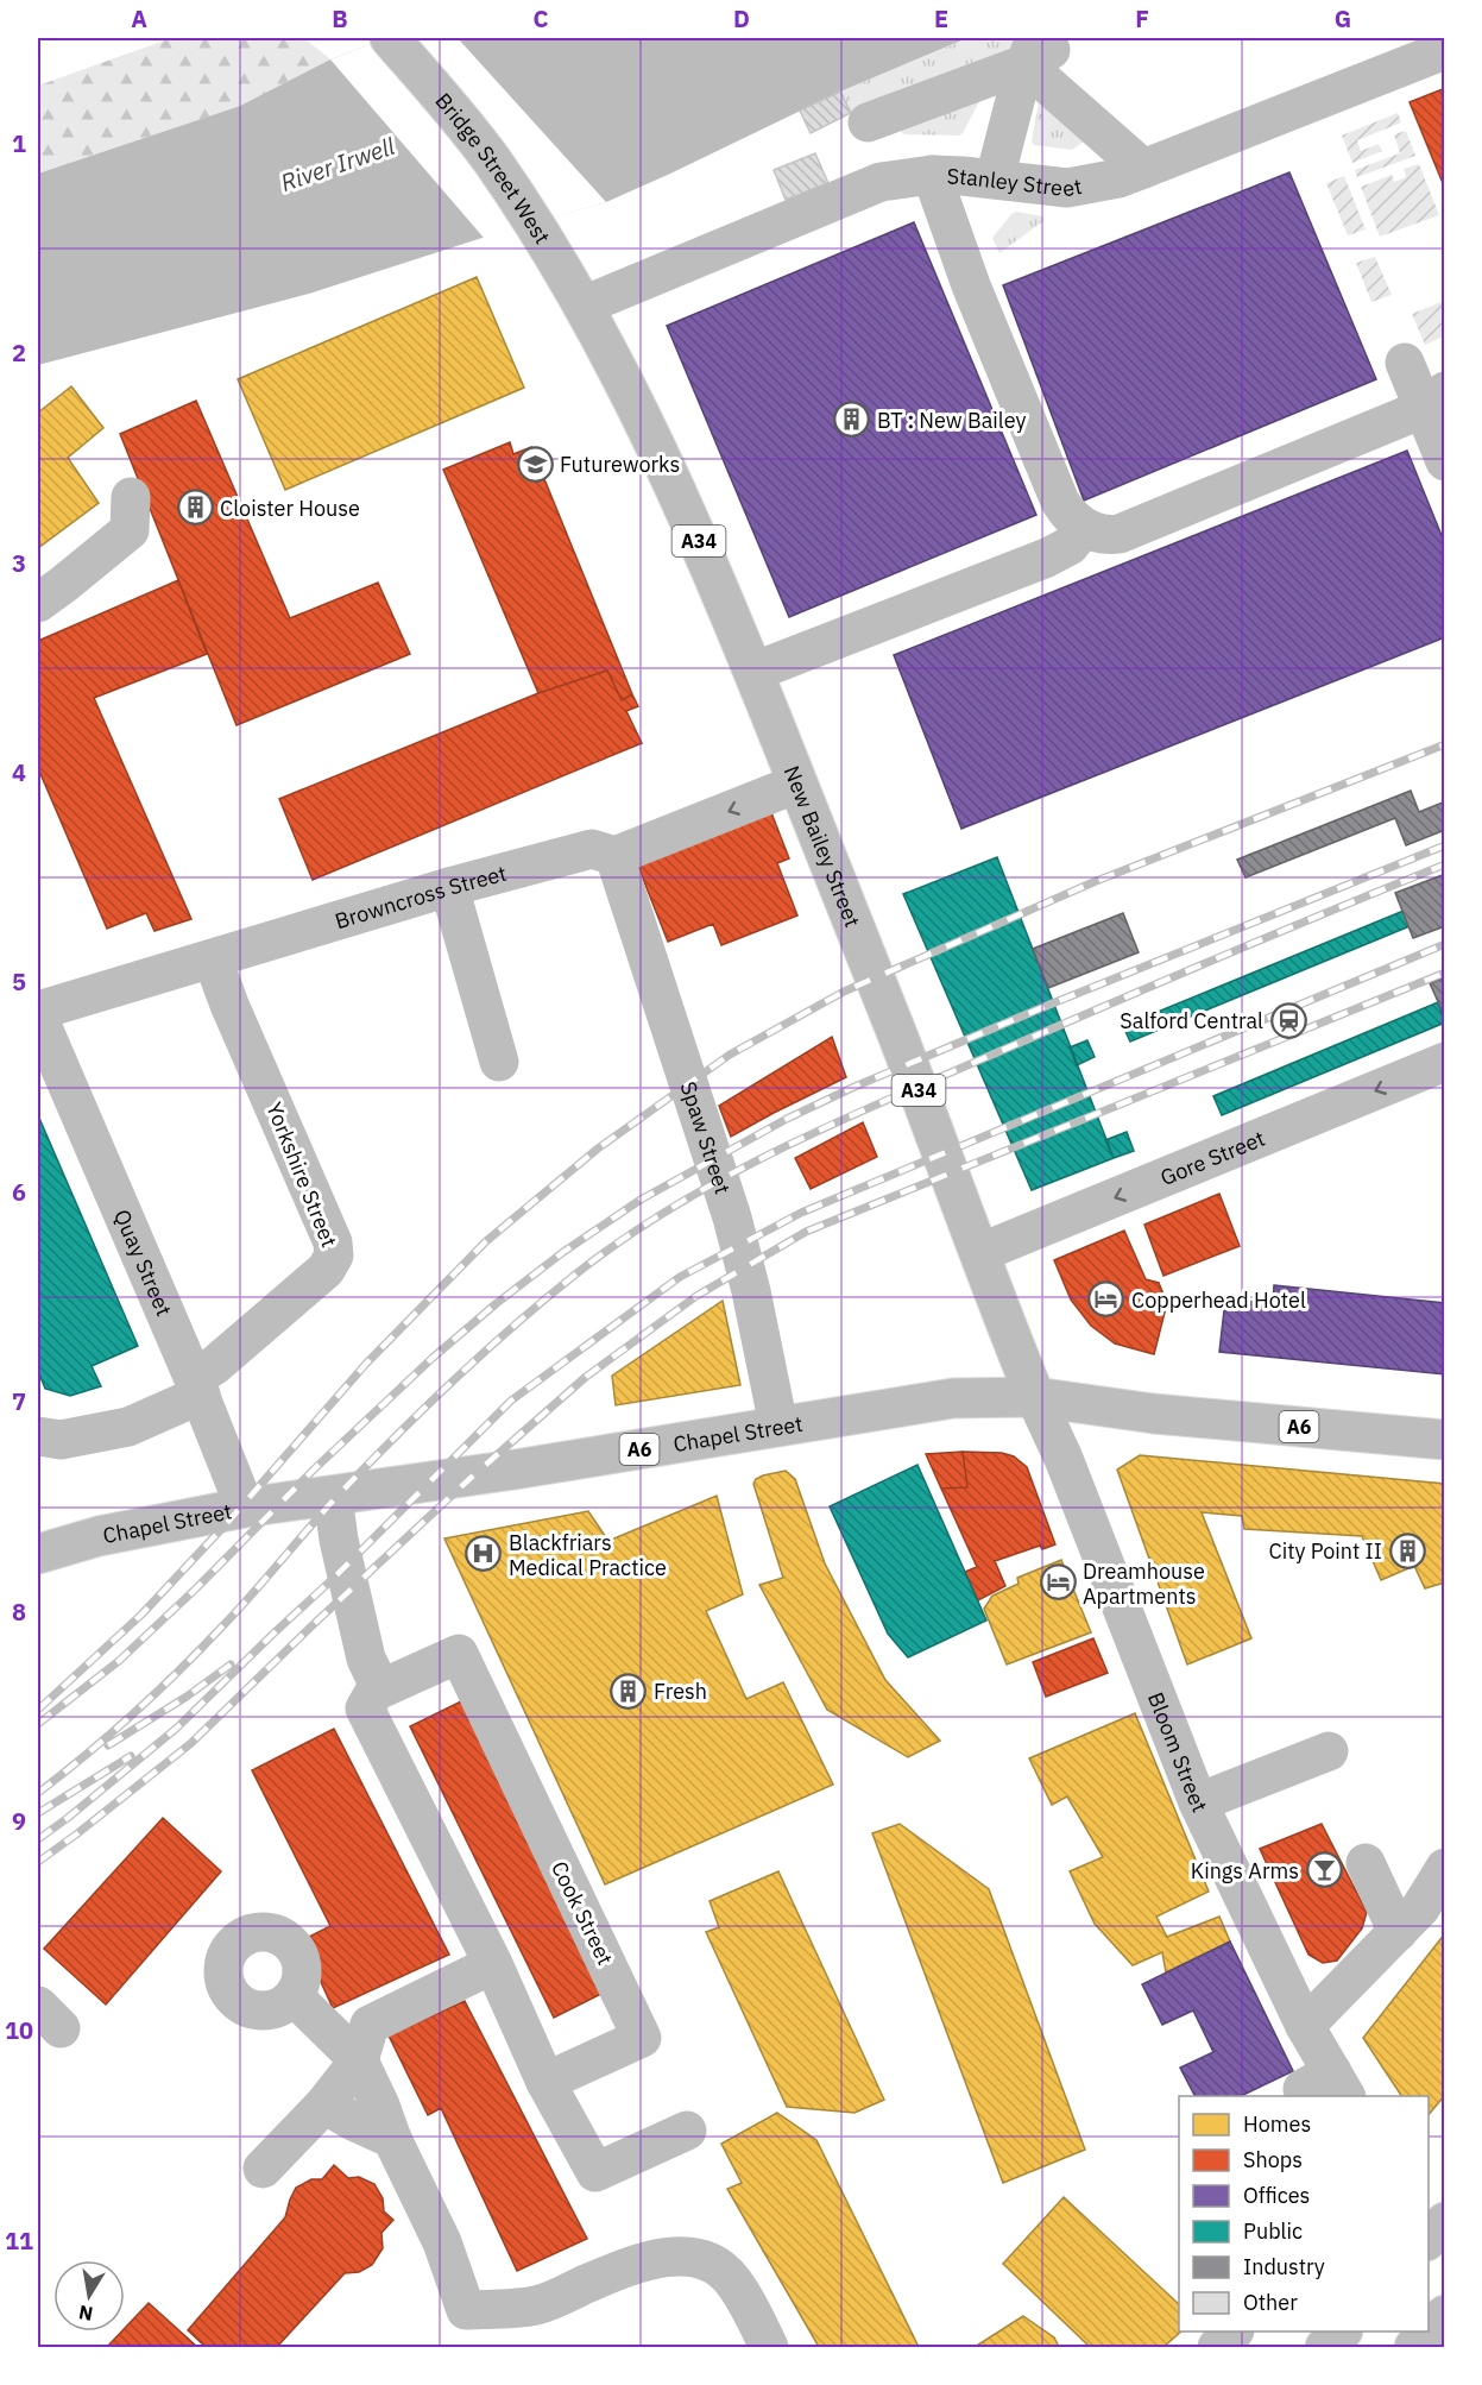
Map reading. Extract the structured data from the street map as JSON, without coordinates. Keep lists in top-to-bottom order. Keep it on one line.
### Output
{"streets":{"main road":["Bridge Street West","Stanley Street","A34","New Bailey Street","Browncross Street","Spaw Street","Gore Street","Yorkshire Street","Quay Street","A6","Chapel Street","Bloom Street","Cook Street"]},"crossings":[["Bridge Street West","Stanley Street"],["Bridge Street West","New Bailey Street"],["Stanley Street","New Bailey Street"],["New Bailey Street","Browncross Street"],["New Bailey Street","Gore Street"],["New Bailey Street","Chapel Street"],["New Bailey Street","Bloom Street"],["Browncross Street","Spaw Street"],["Browncross Street","Yorkshire Street"],["Spaw Street","Chapel Street"],["Yorkshire Street","Quay Street"],["Quay Street","Chapel Street"],["Chapel Street","Bloom Street"]],"one_way":["Gore Street"],"water":["River Irwell"],"places":{"building":["BT : New Bailey","Cloister House","City Point II","Fresh"],"school or university":["Futureworks"],"station":["Salford Central"],"hotel":["Copperhead Hotel","Dreamhouse Apartments"],"hospital":["Blackfriars Medical Practice"],"bar":["Kings Arms"]},"legend":["Homes","Shops","Offices","Public","Industry","Other"],"north":"bottom","grid":{"columns":["A","B","C","D","E","F","G"],"rows":["1","2","3","4","5","6","7","8","9","10","11"]}}
